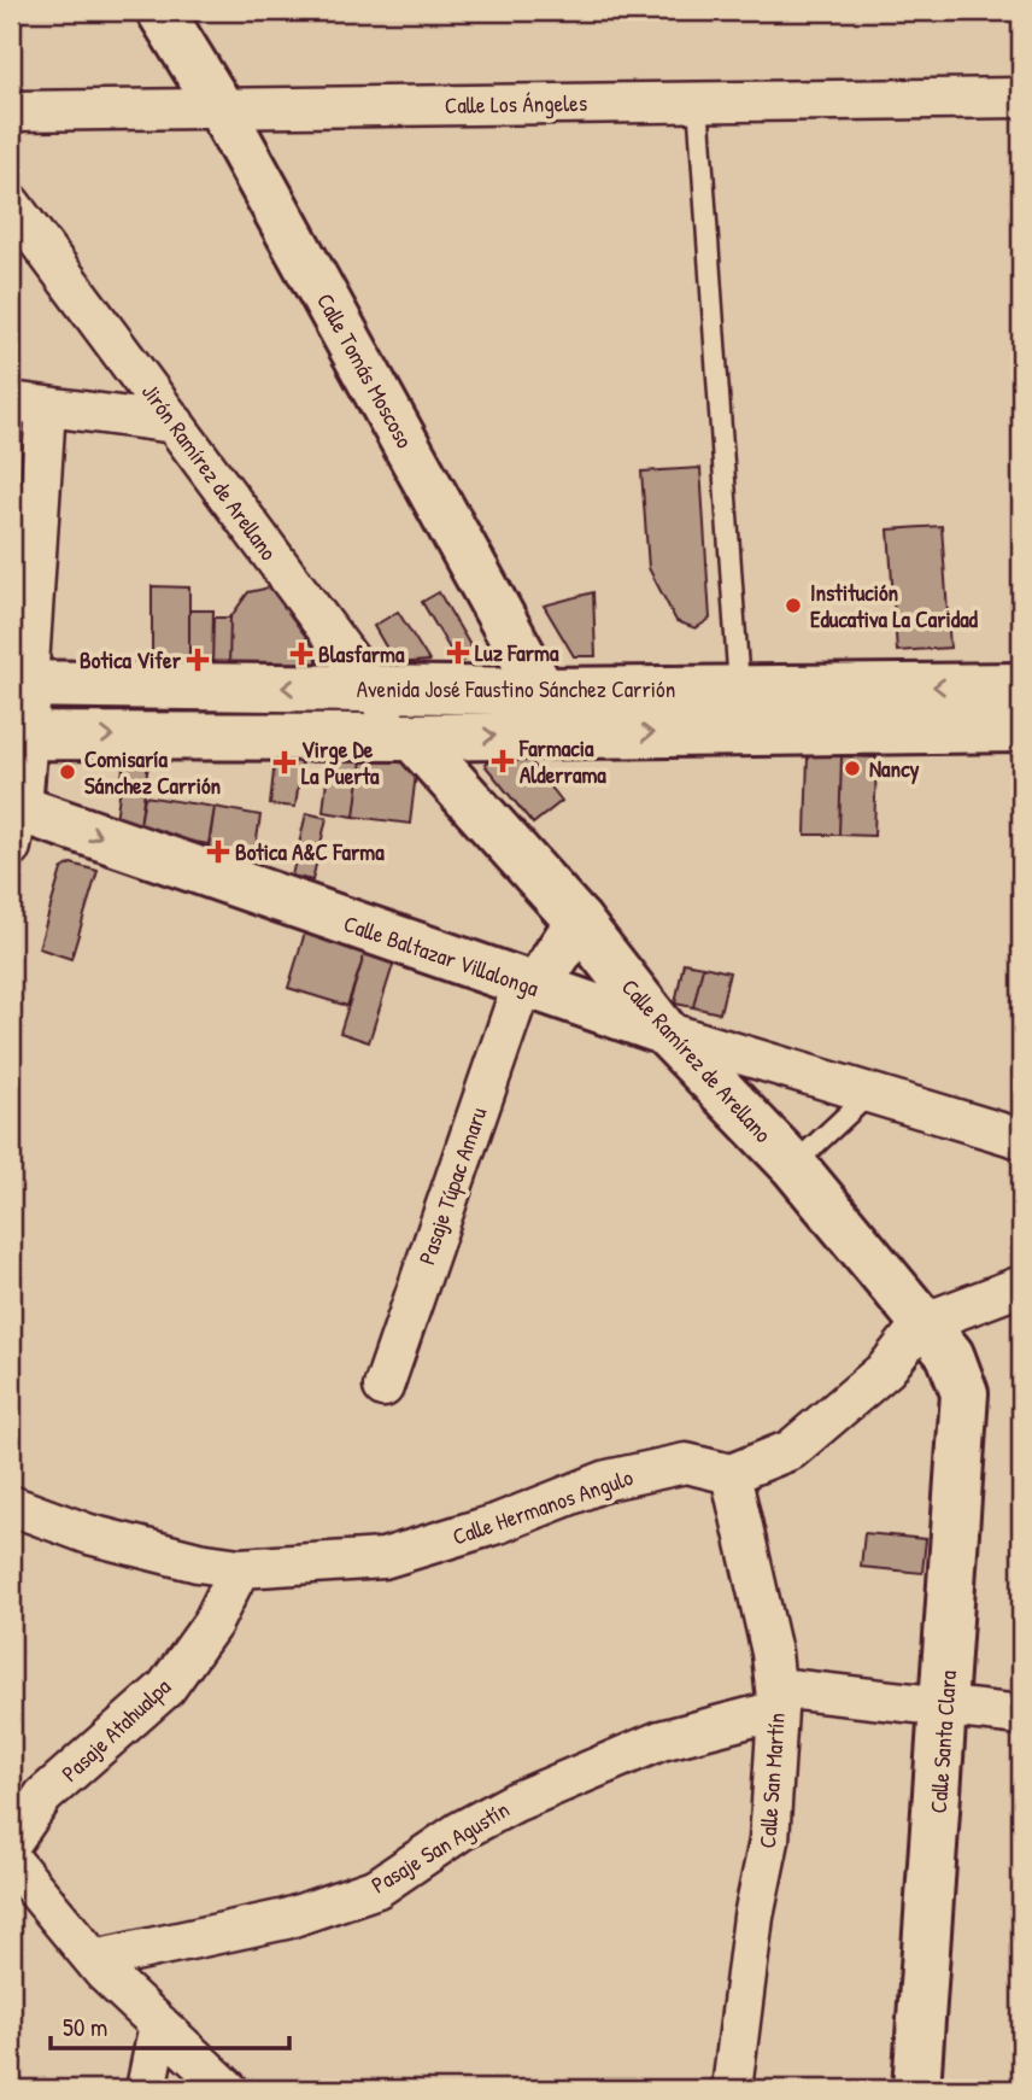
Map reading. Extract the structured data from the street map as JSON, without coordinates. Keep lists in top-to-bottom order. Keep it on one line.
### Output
{"streets":{"main road":["Calle Tomás Moscoso","Avenida José Faustino Sánchez Carrión","Calle Baltazar Villalonga","Calle Ramírez de Arellano","Calle Santa Clara"],"street":["Calle Los Ángeles","Jirón Ramírez de Arellano","Pasaje Túpac Amaru","Calle Hermanos Angulo","Pasaje Atahualpa","Calle San Martín","Pasaje San Agustín"]},"crossings":[["Calle Los Ángeles","Calle Tomás Moscoso"],["Calle Tomás Moscoso","Avenida José Faustino Sánchez Carrión"],["Jirón Ramírez de Arellano","Avenida José Faustino Sánchez Carrión"],["Jirón Ramírez de Arellano","Calle Ramírez de Arellano"],["Avenida José Faustino Sánchez Carrión","Calle Ramírez de Arellano"],["Calle Baltazar Villalonga","Calle Ramírez de Arellano"],["Calle Baltazar Villalonga","Pasaje Túpac Amaru"],["Calle Ramírez de Arellano","Calle Santa Clara"],["Calle Hermanos Angulo","Pasaje Atahualpa"],["Calle Hermanos Angulo","Calle San Martín"],["Calle Santa Clara","Pasaje San Agustín"],["Calle San Martín","Pasaje San Agustín"]],"one_way":["Calle Baltazar Villalonga"],"places":{"other":["Institución Educativa La Caridad","Nancy","Comisaría Sánchez Carrión"],"health":["Luz Farma","Blasfarma","Botica Vifer","Farmacia Alderrama","Virge De La Puerta","Botica A&C Farma"]},"scale_bar":"50 m"}
